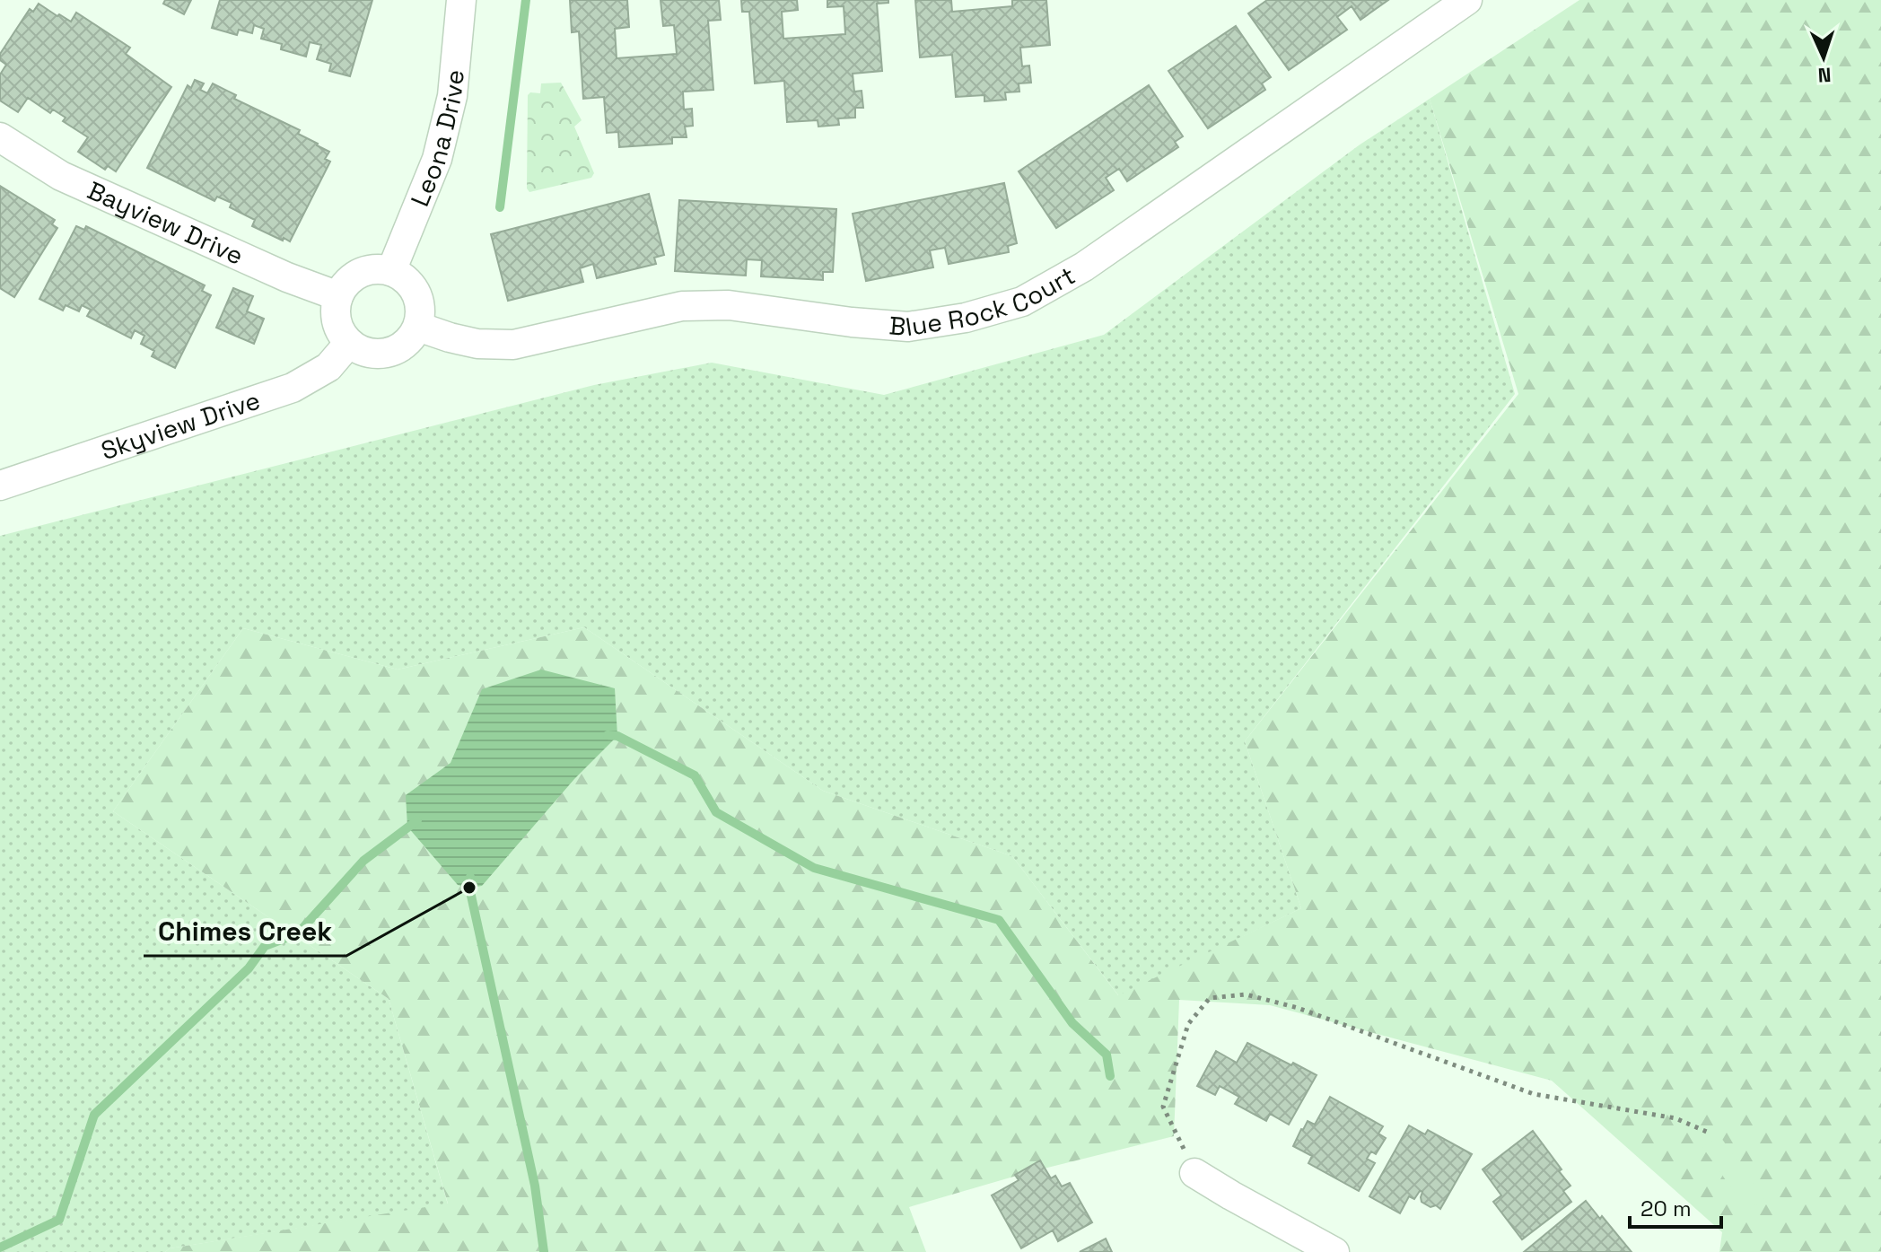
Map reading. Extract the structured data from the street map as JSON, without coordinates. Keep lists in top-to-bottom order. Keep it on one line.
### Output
{"streets":{"street":["Leona Drive","Bayview Drive","Blue Rock Court","Skyview Drive"]},"crossings":[["Leona Drive","Bayview Drive"],["Leona Drive","Blue Rock Court"],["Leona Drive","Skyview Drive"],["Bayview Drive","Blue Rock Court"],["Bayview Drive","Skyview Drive"],["Blue Rock Court","Skyview Drive"]],"places":["Chimes Creek"],"scale_bar":"20 m","north":"bottom"}
